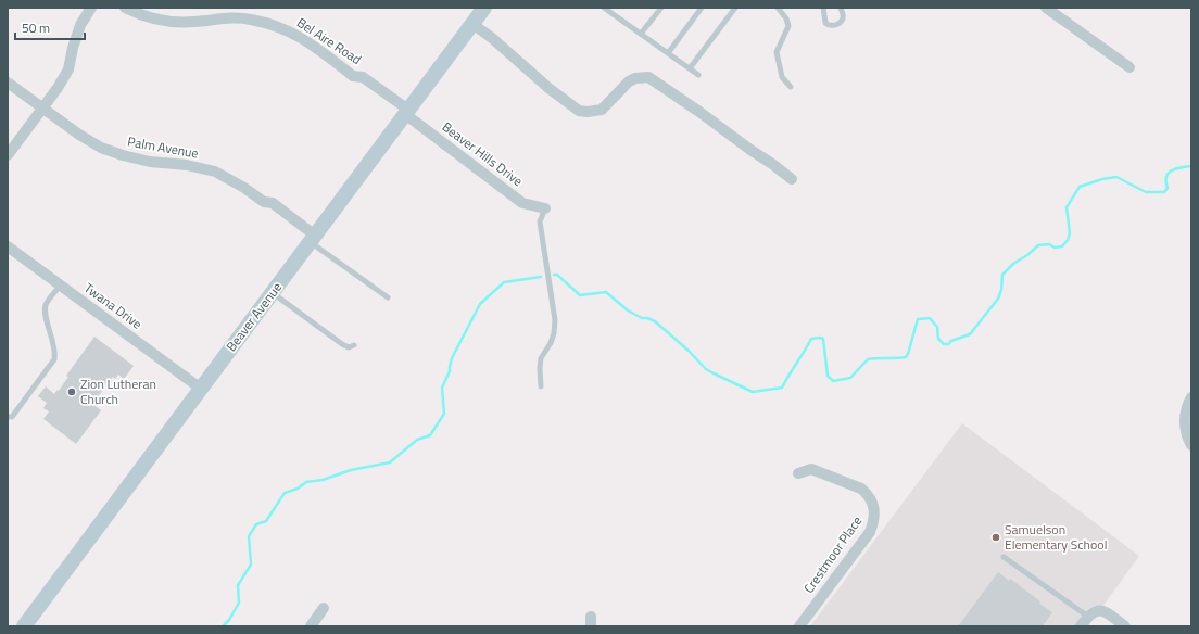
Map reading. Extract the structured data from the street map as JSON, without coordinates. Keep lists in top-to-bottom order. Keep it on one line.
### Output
{"streets":{"main road":["Beaver Avenue"],"street":["Bel Aire Road","Palm Avenue","Beaver Hills Drive","Twana Drive","Crestmoor Place"]},"crossings":[["Bel Aire Road","Beaver Hills Drive"],["Bel Aire Road","Beaver Avenue"],["Palm Avenue","Beaver Avenue"],["Beaver Hills Drive","Beaver Avenue"],["Twana Drive","Beaver Avenue"]],"places":["Zion Lutheran Church","Samuelson Elementary School"],"scale_bar":"50 m"}
